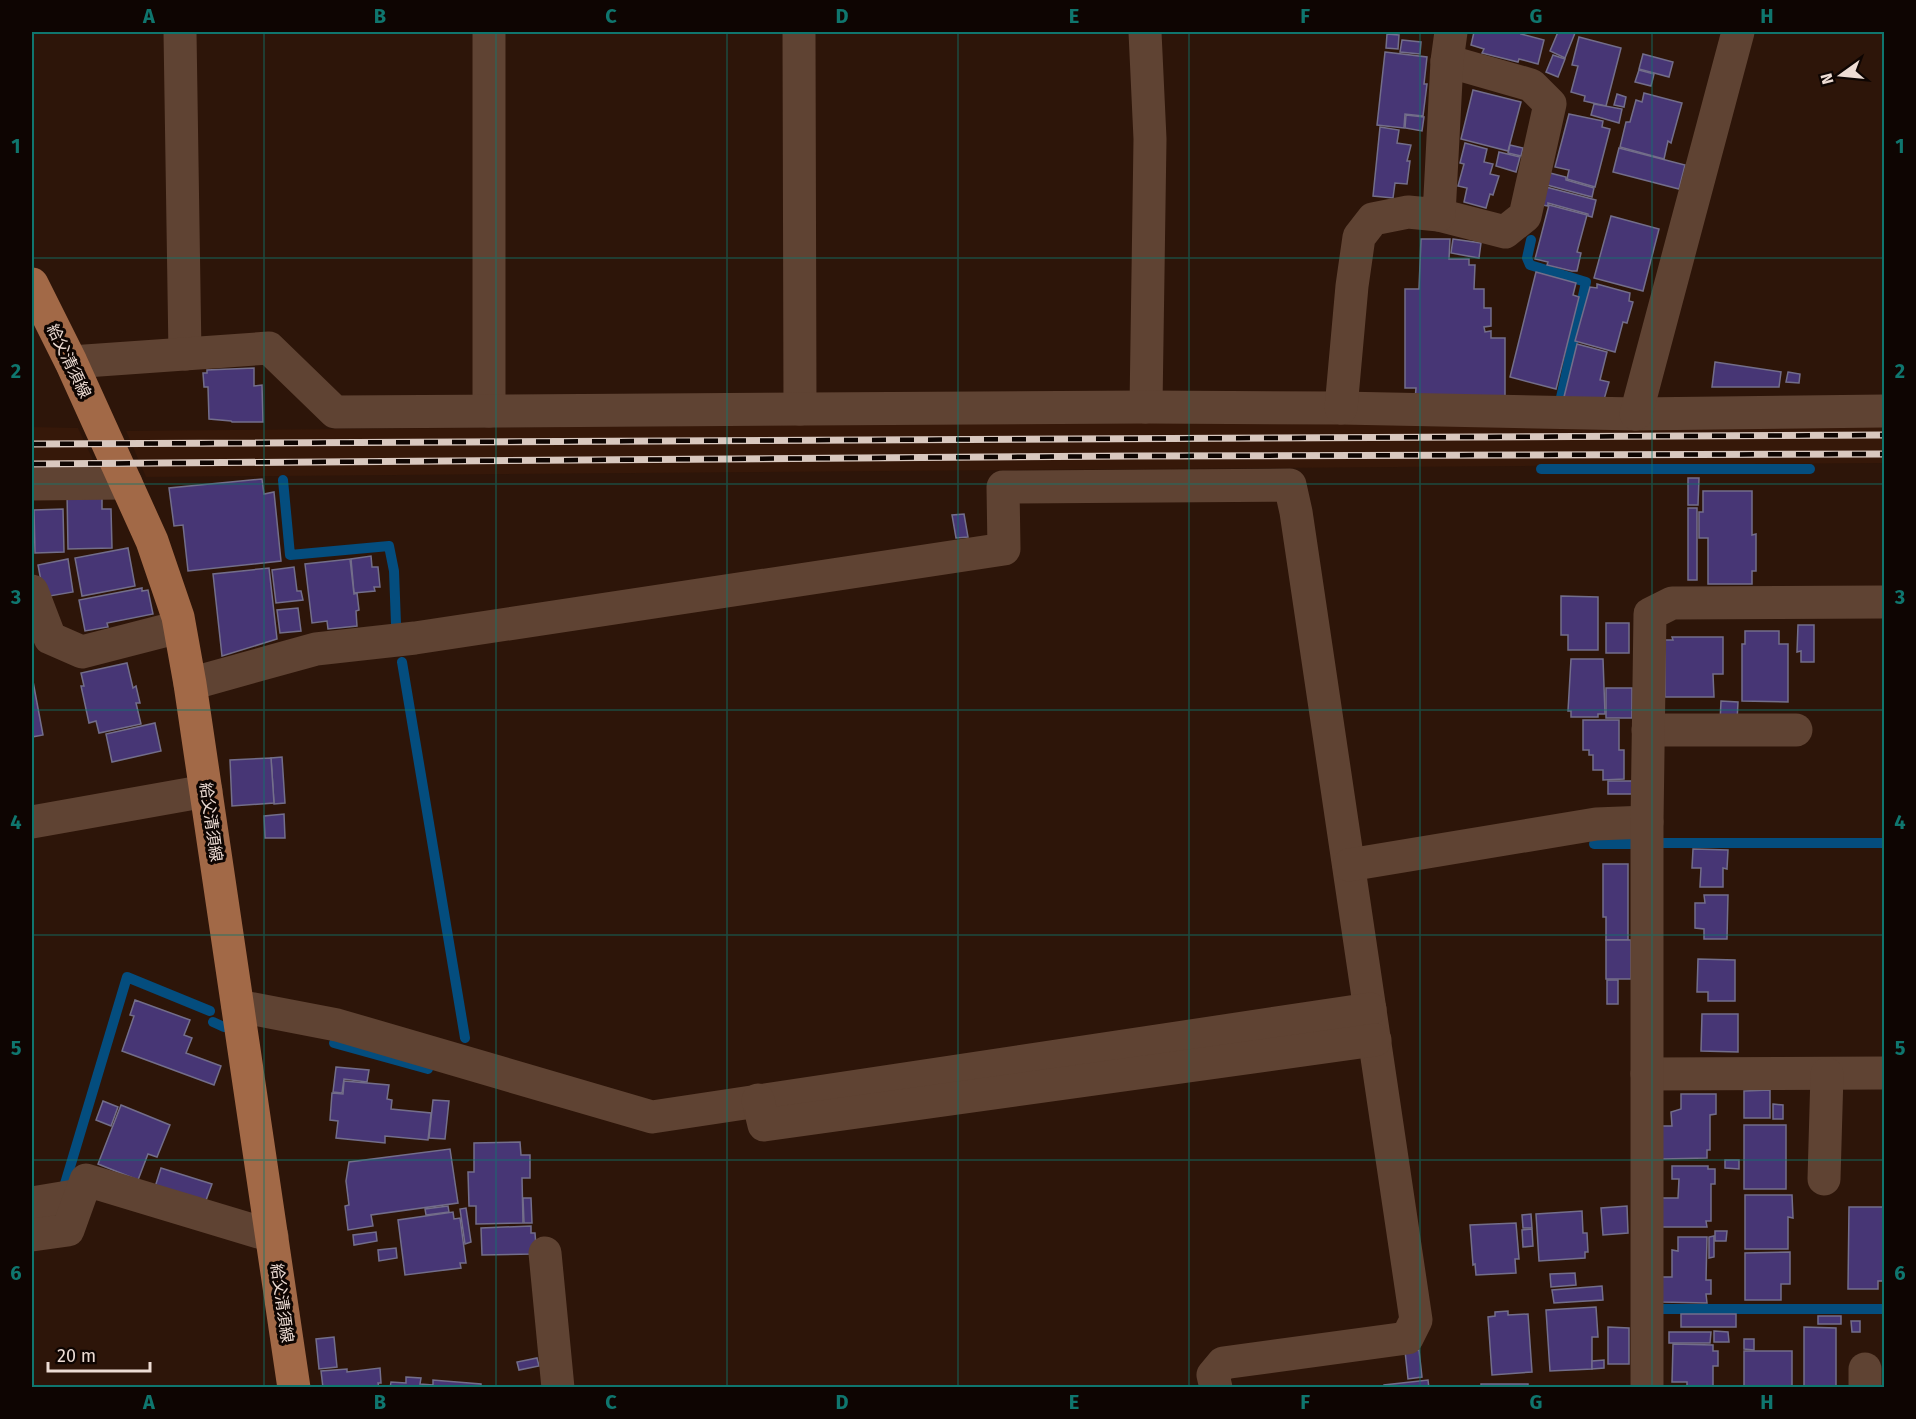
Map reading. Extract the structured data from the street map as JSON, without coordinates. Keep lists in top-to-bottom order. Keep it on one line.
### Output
{"streets":{"main road":["給父清須線"]},"scale_bar":"20 m","north":"left","grid":{"columns":["A","B","C","D","E","F","G","H"],"rows":["1","2","3","4","5","6"]}}
